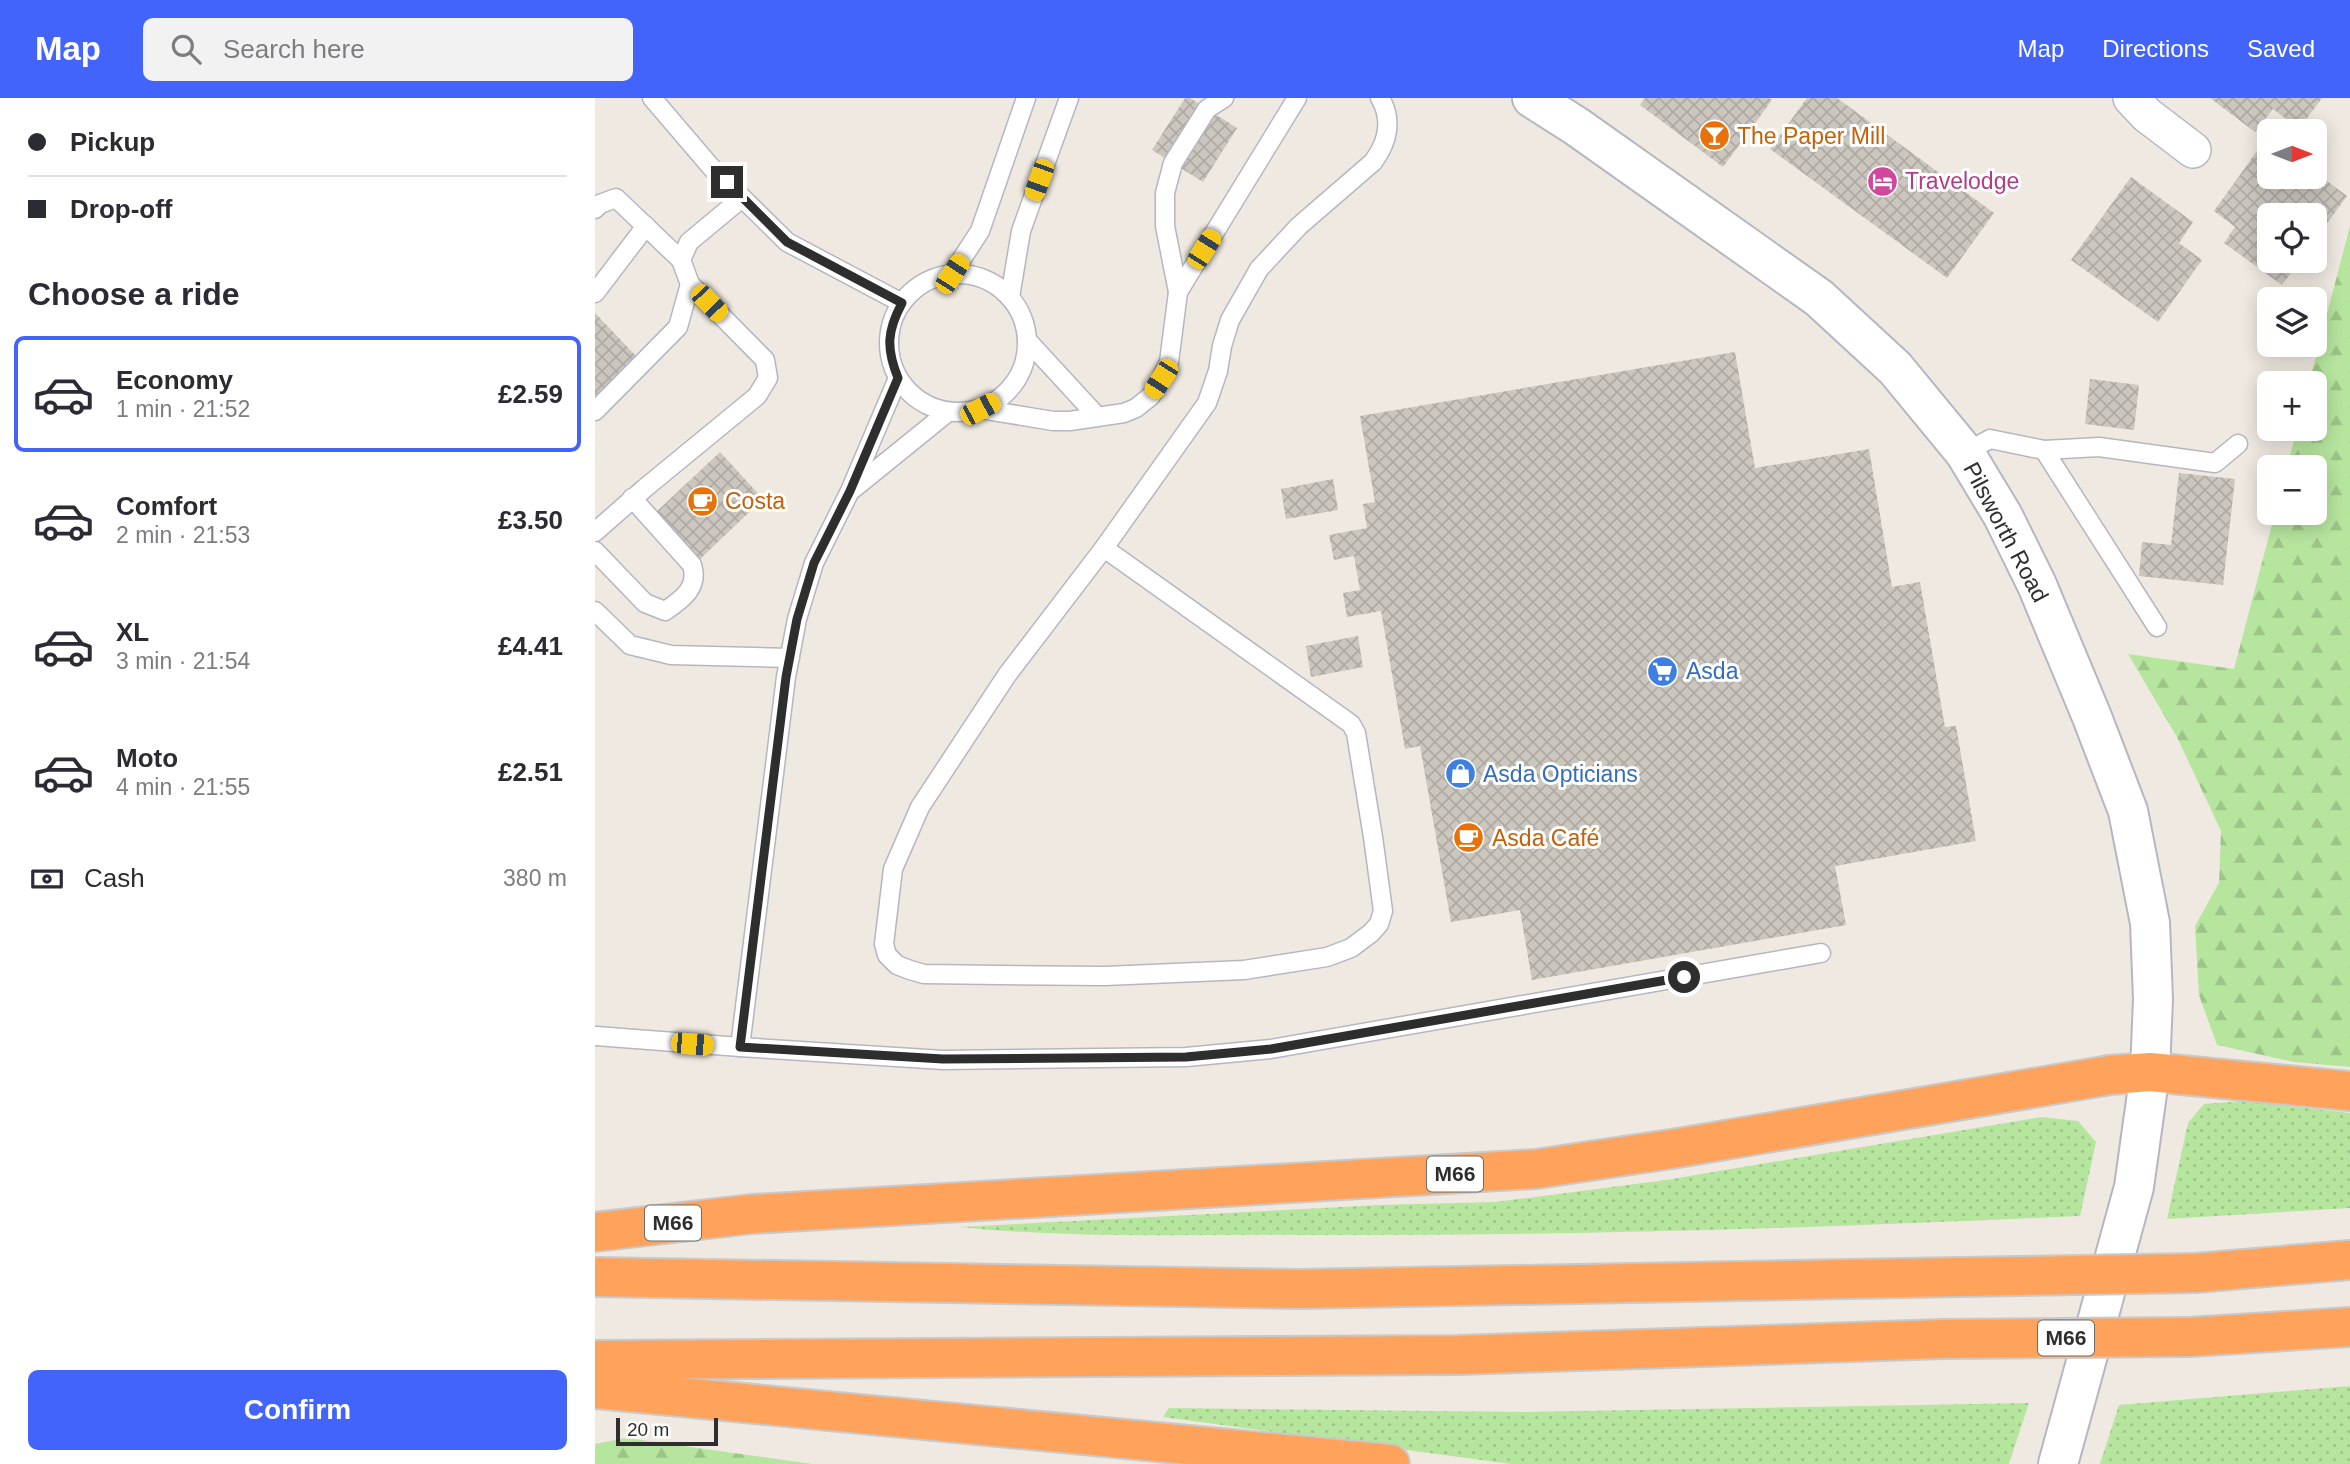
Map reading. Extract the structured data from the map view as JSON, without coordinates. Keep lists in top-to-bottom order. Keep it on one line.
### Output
{"streets":{"highway":["M66"],"street":["Pilsworth Road"]},"crossings":[["Pilsworth Road","M66"]],"places":{"bar":["The Paper Mill"],"hotel":["Travelodge"],"cafe":["Costa","Asda Café"],"supermarket":["Asda"],"shop":["Asda Opticians"]},"scale_bar":"20 m","north":"right","page":{"header":"Map","search":"Search here","nav":["Map","Directions","Saved"],"banner":["Pickup","Drop-off"],"map_buttons":["+","−"],"heading":"Choose a ride","list":[{"name":"Economy","note":"1 min · 21:52","value":"£2.59"},{"name":"Comfort","note":"2 min · 21:53","value":"£3.50"},{"name":"XL","note":"3 min · 21:54","value":"£4.41"},{"name":"Moto","note":"4 min · 21:55","value":"£2.51"}],"pay":["Cash","380 m"],"buttons":"Confirm","scale":"20 m"}}
